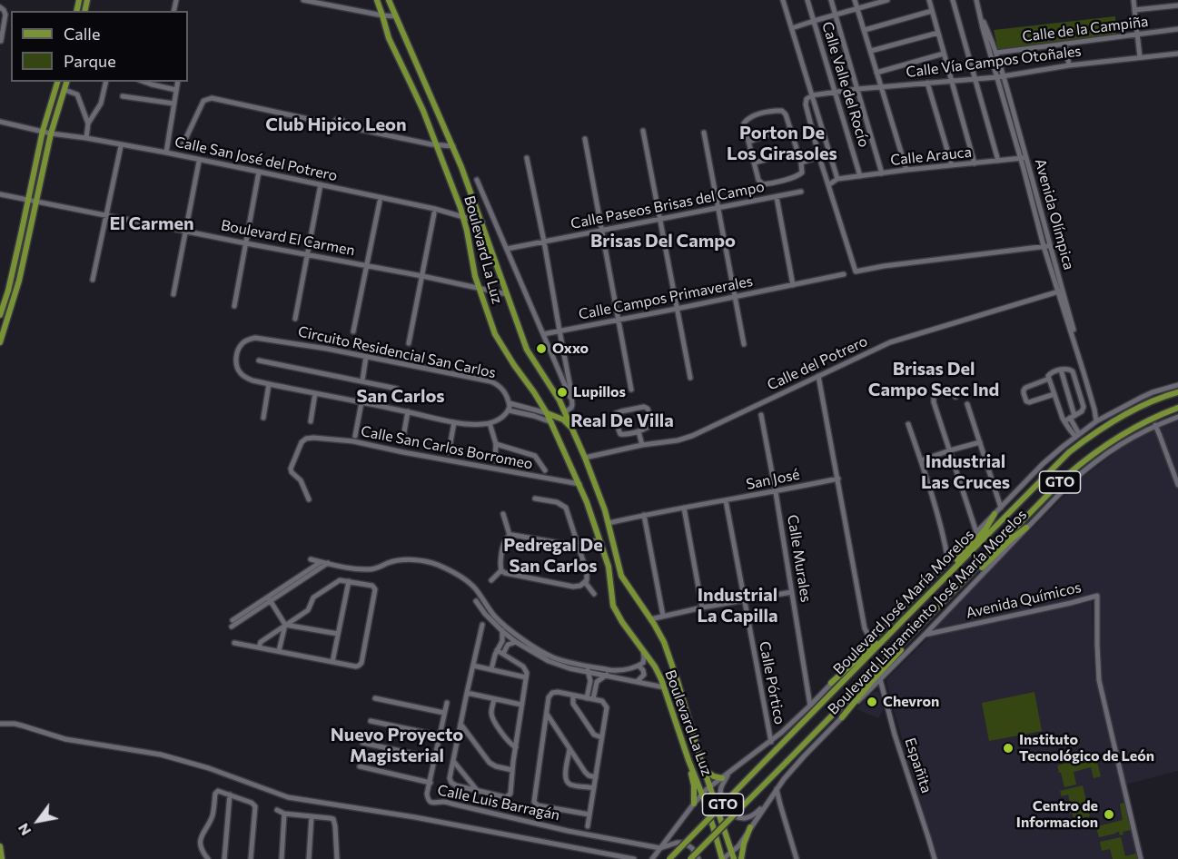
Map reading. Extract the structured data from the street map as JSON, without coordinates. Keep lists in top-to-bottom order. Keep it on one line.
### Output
{"streets":{"main road":["Boulevard La Luz","GTO","Boulevard José María Morelos"],"street":["Calle de la Campiña","Calle Vía Campos Otoñales","Calle Valle del Rocío","Calle Arauca","Calle San José del Potrero","Calle Paseos Brisas del Campo","Avenida Olímpica","Boulevard El Carmen","Calle Campos Primaverales","Circuito Residencial San Carlos","Calle del Potrero","Calle San Carlos Borromeo","San José","Calle Murales","Avenida Químicos","Boulevard Libramiento José María Morelos","Calle Pórtico","Españita","Calle Luis Barragán"]},"crossings":[["Calle de la Campiña","Avenida Olímpica"],["Calle Vía Campos Otoñales","Calle Valle del Rocío"],["Calle Vía Campos Otoñales","Avenida Olímpica"],["Calle Valle del Rocío","Calle Arauca"],["Calle Arauca","Avenida Olímpica"],["Calle San José del Potrero","Boulevard La Luz"],["Avenida Olímpica","Calle del Potrero"],["Avenida Olímpica","Boulevard Libramiento José María Morelos"],["Boulevard El Carmen","Boulevard La Luz"],["Boulevard La Luz","Calle del Potrero"],["Boulevard La Luz","Calle San Carlos Borromeo"],["Boulevard La Luz","San José"],["Boulevard La Luz","Boulevard Libramiento José María Morelos"],["San José","Calle Murales"],["San José","Calle Pórtico"],["Calle Murales","Boulevard Libramiento José María Morelos"],["Avenida Químicos","Boulevard Libramiento José María Morelos"],["Boulevard Libramiento José María Morelos","Calle Pórtico"],["Boulevard Libramiento José María Morelos","Españita"],["Boulevard Libramiento José María Morelos","Calle Luis Barragán"]],"districts":["Club Hipico Leon","Porton De Los Girasoles","El Carmen","Brisas Del Campo","Brisas Del Campo Secc Ind","San Carlos","Real De Villa","Industrial Las Cruces","Pedregal De San Carlos","Industrial La Capilla","Nuevo Proyecto Magisterial"],"places":["Oxxo","Lupillos","Chevron","Instituto Tecnológico de León","Centro de Informacion"],"legend":["Calle","Parque"],"north":"bottom left"}
